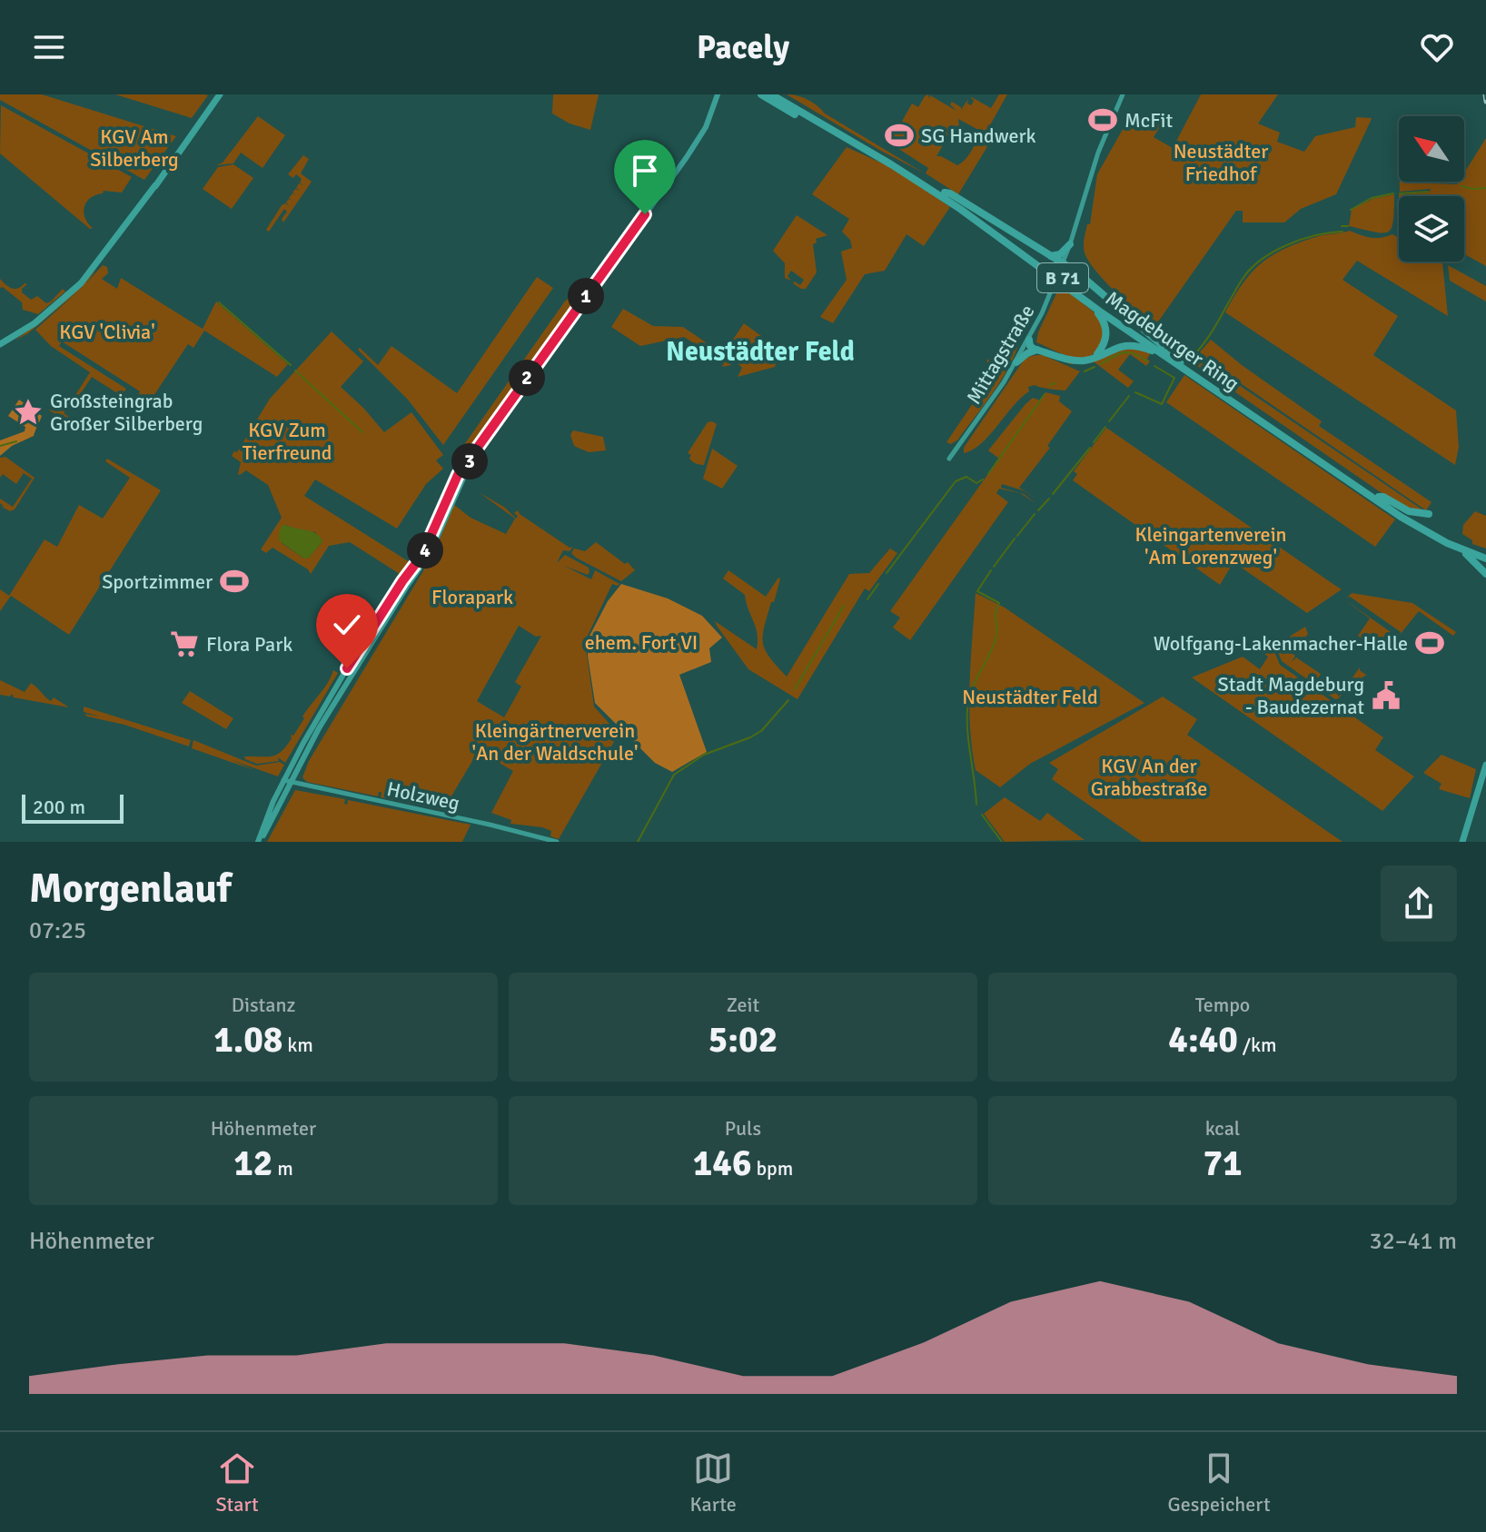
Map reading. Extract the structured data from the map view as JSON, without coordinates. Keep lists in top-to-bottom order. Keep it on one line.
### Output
{"streets":{"highway":["B 71","Magdeburger Ring"],"street":["Mittagstraße","Holzweg"]},"districts":["Neustädter Feld"],"parks":["KGV Am Silberberg","Neustädter Friedhof","KGV 'Clivia'","KGV Zum Tierfreund","Kleingartenverein 'Am Lorenzweg'","Florapark","ehem. Fort VI","Neustädter Feld","Kleingärtnerverein 'An der Waldschule'","KGV An der Grabbestraße"],"places":{"sports":["McFit","SG Handwerk","Sportzimmer","Wolfgang-Lakenmacher-Halle"],"place":["Großsteingrab Großer Silberberg"],"supermarket":["Flora Park"],"public building":["Stadt Magdeburg - Baudezernat"]},"scale_bar":"200 m","north":"top left","page":{"header":"Pacely","pins":["1","2","3","4"],"scale":"200 m","heading":["Morgenlauf","07:25"],"stats":[["Distanz","1.08 km"],["Zeit","5:02"],["Tempo","4:40 /km"],["Höhenmeter","12 m"],["Puls","146 bpm"],["kcal","71"]],"chart":["Höhenmeter","32–41 m"],"tabs":["Start","Karte","Gespeichert"]}}
